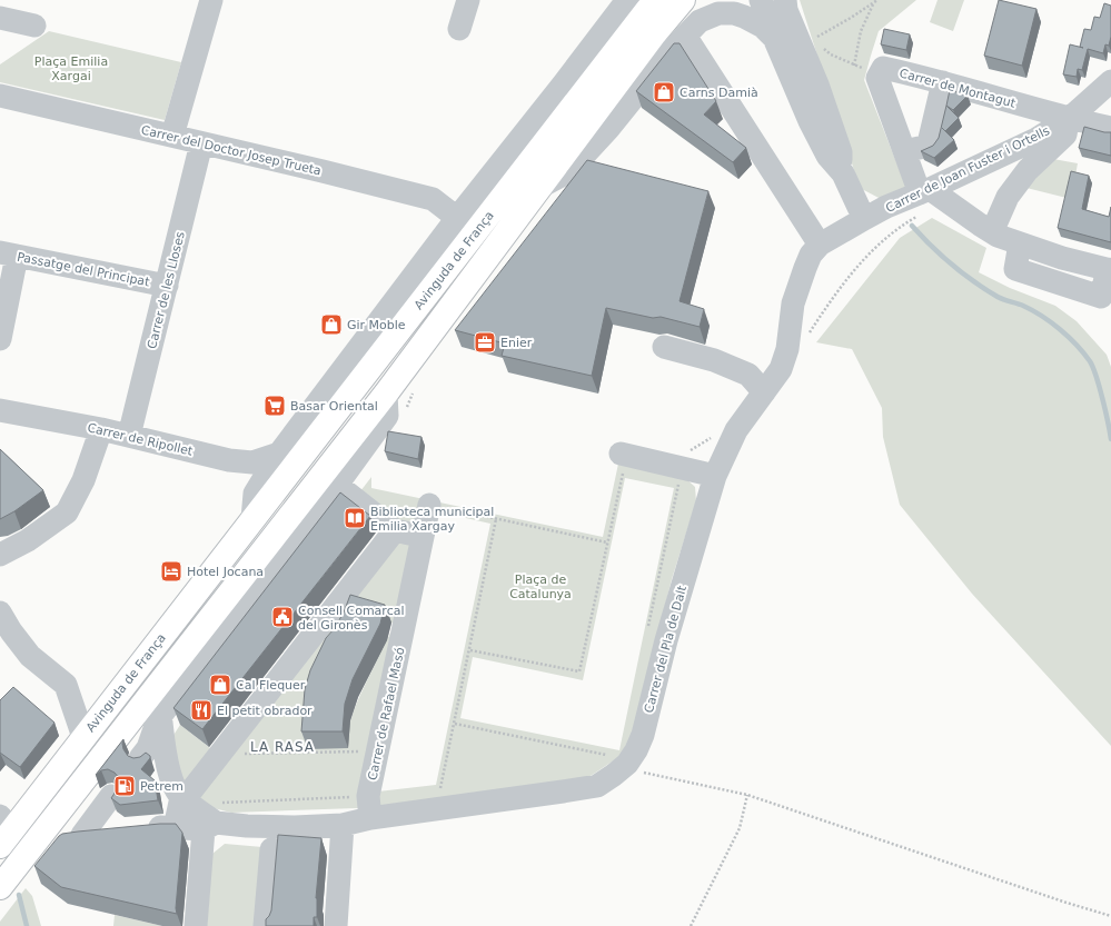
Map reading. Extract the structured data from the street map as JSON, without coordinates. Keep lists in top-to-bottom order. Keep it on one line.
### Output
{"streets":{"main road":["Avinguda de França"],"street":["Carrer de Montagut","Carrer del Doctor Josep Trueta","Carrer de Joan Fuster i Ortells","Passatge del Principat","Carrer de les Lloses","Carrer de Ripollet","Carrer del Pla de Dalt","Carrer de Rafael Masó"]},"crossings":[["Carrer de Montagut","Carrer de Joan Fuster i Ortells"],["Carrer del Doctor Josep Trueta","Avinguda de França"],["Carrer del Doctor Josep Trueta","Carrer de les Lloses"],["Carrer de Joan Fuster i Ortells","Carrer del Pla de Dalt"],["Avinguda de França","Carrer de Ripollet"],["Passatge del Principat","Carrer de les Lloses"],["Carrer de les Lloses","Carrer de Ripollet"],["Carrer del Pla de Dalt","Carrer de Rafael Masó"]],"districts":["LA RASA"],"parks":["Plaça Emilia Xargai","Plaça de Catalunya"],"places":{"shop":["Carns Damià","Gir Moble","Cal Flequer"],"office":["Enier"],"supermarket":["Basar Oriental"],"library":["Biblioteca municipal Emilia Xargay"],"hotel":["Hotel Jocana"],"public building":["Consell Comarcal del Gironès"],"restaurant":["El petit obrador"],"fuel station":["Petrem"]}}
